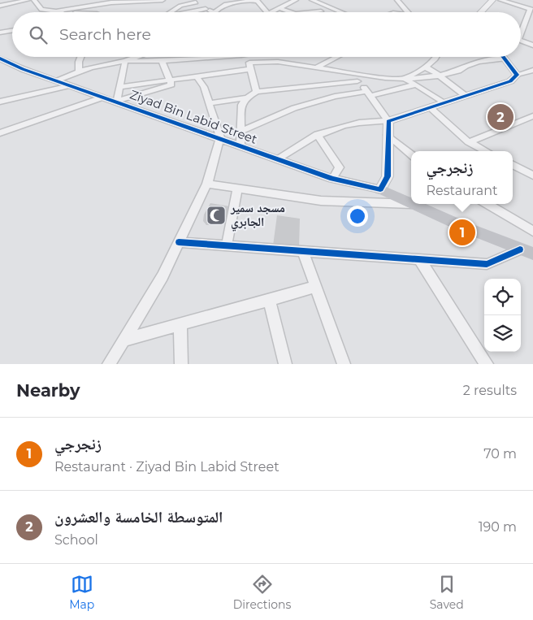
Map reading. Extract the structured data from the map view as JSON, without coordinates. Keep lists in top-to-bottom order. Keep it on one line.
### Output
{"streets":{"main road":["Ziyad Bin Labid Street"]},"places":{"mosque":["مسجد سمير الجابري"]},"page":{"search":"Search here","pins":["2","1"],"popup":["زنجرجي","Restaurant"],"heading":["Nearby","2 results"],"list":[{"mark":"1","name":"زنجرجي","note":"Restaurant · Ziyad Bin Labid Street","value":"70 m"},{"mark":"2","name":"المتوسطة الخامسة والعشرون","note":"School","value":"190 m"}],"nav":["Map","Directions","Saved"]}}
